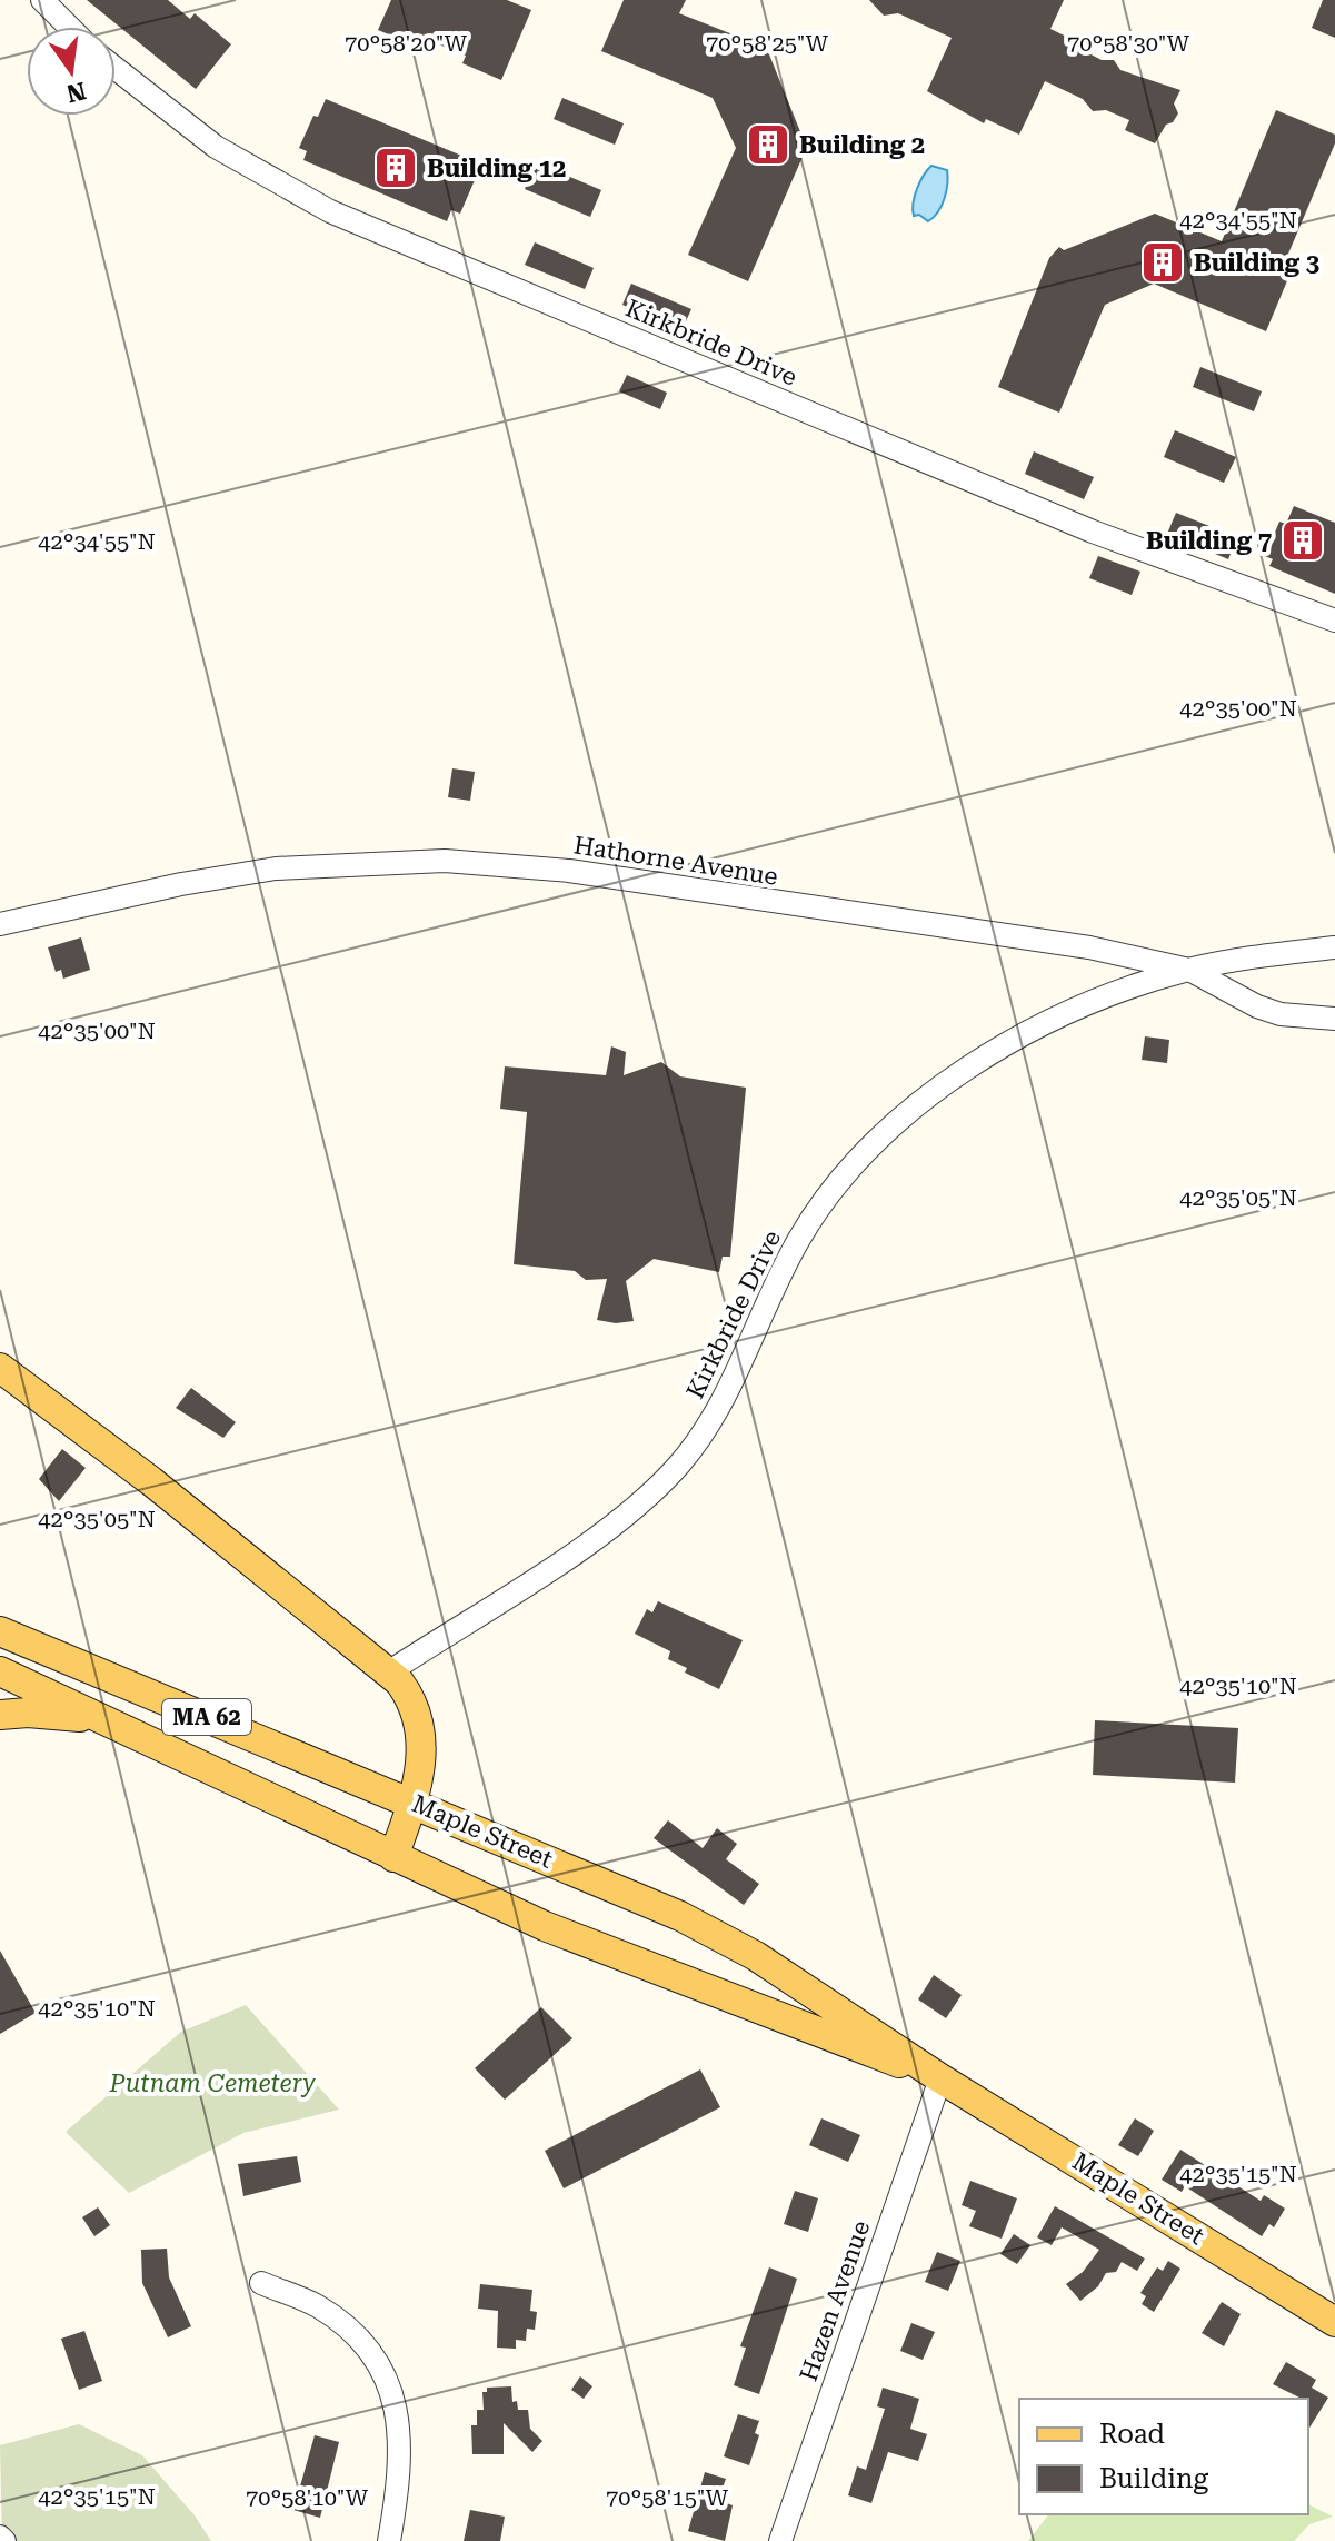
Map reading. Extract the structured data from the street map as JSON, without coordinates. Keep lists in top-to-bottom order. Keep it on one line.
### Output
{"streets":{"main road":["MA 62","Maple Street"],"street":["Kirkbride Drive","Hathorne Avenue","Hazen Avenue"]},"crossings":[["Kirkbride Drive","Hathorne Avenue"],["Maple Street","Hazen Avenue"]],"parks":["Putnam Cemetery"],"places":{"building":["Building 2","Building 12","Building 3","Building 7"]},"legend":["Road","Building"],"north":"bottom","coordinates":["70°58'30\"W","70°58'20\"W","70°58'25\"W","42°34'55\"N","42°35'00\"N","42°35'05\"N","42°35'10\"N","42°35'15\"N","70°58'10\"W","70°58'15\"W"]}
